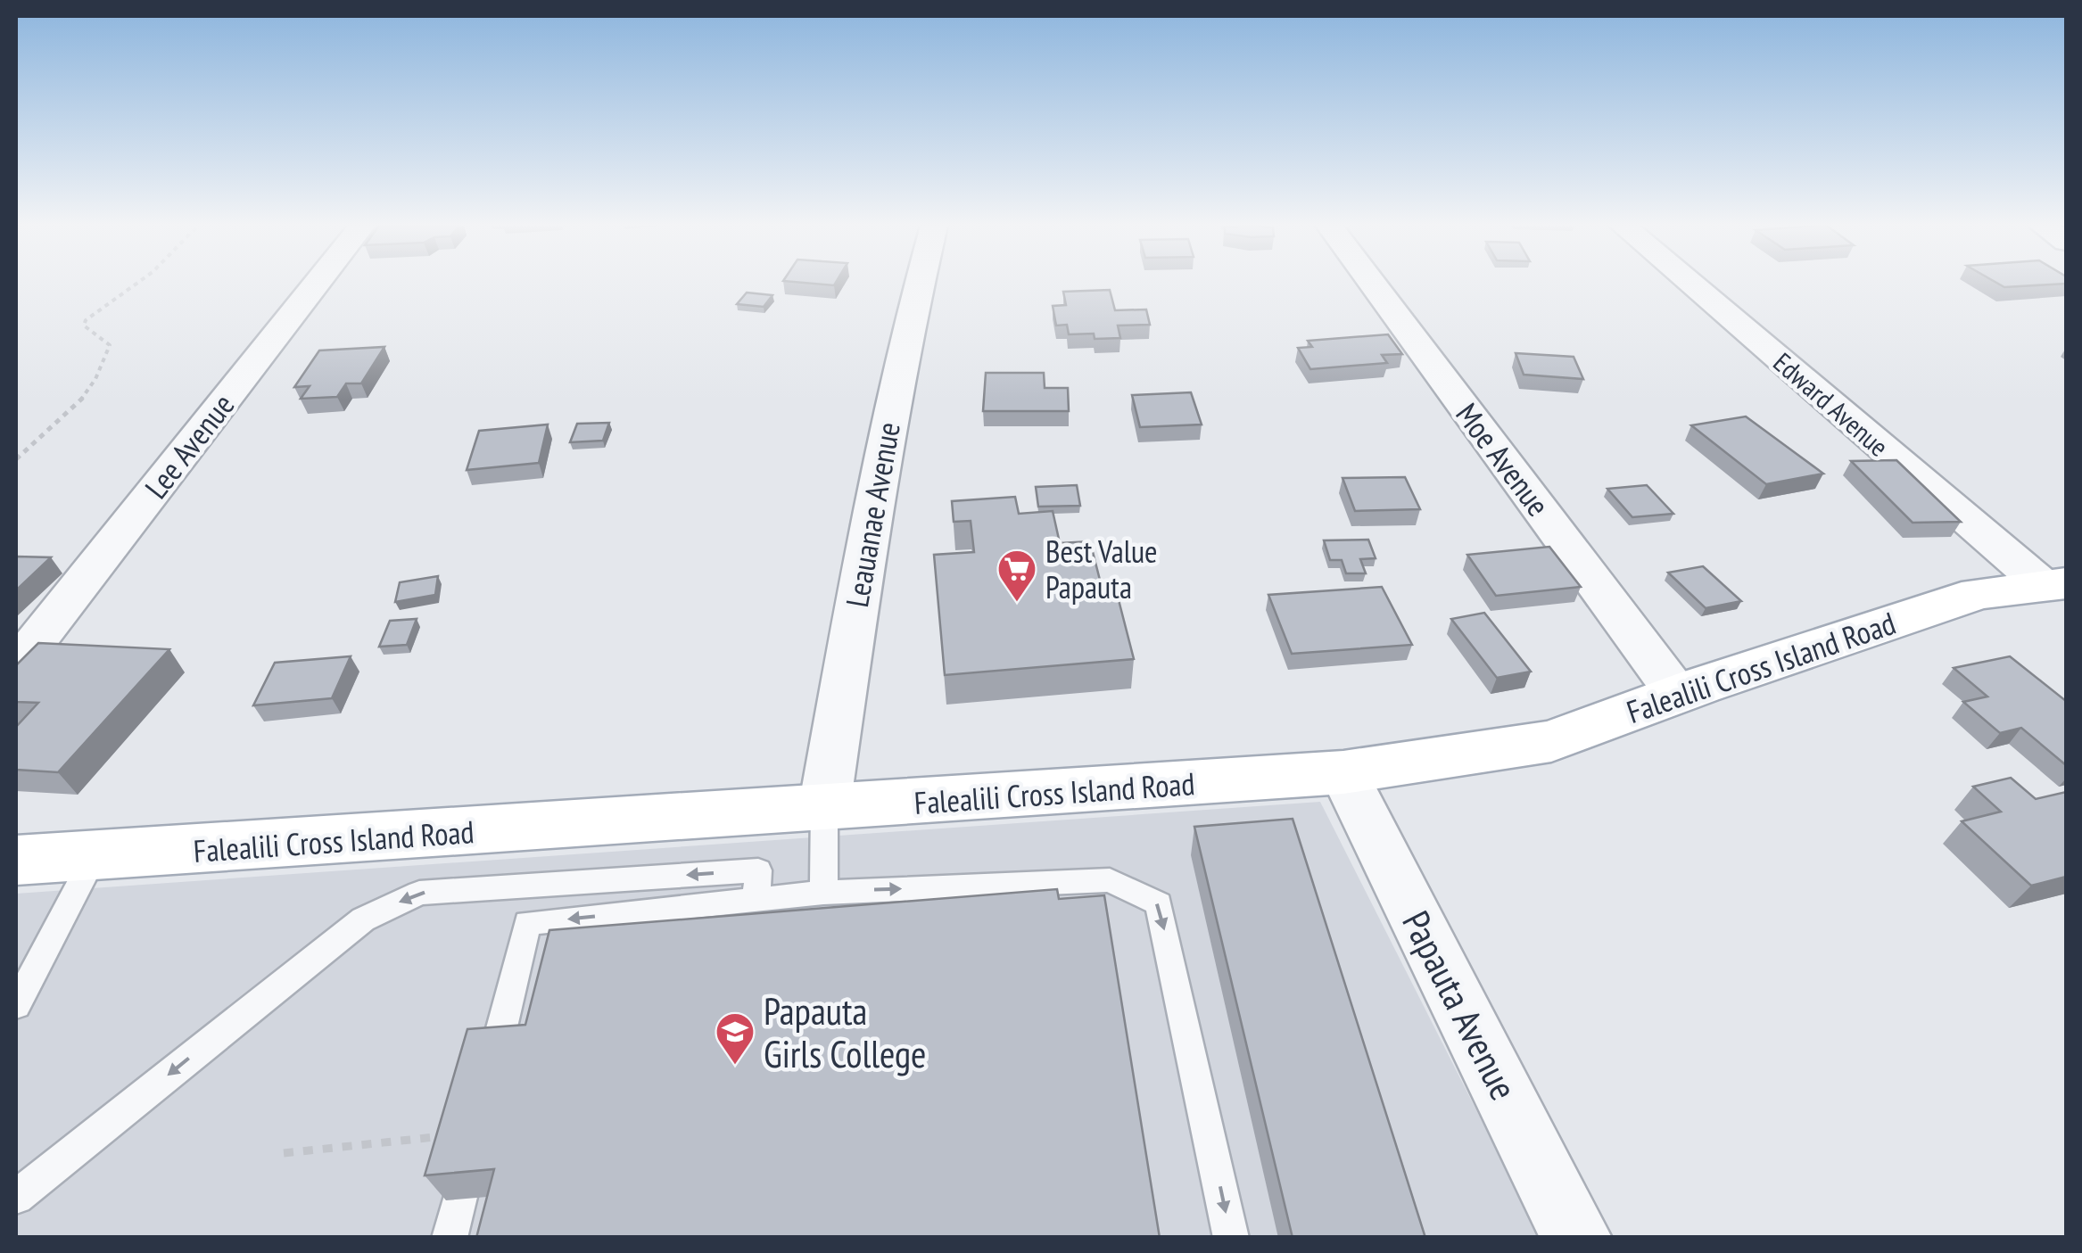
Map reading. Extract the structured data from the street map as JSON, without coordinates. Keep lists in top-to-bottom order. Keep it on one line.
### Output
{"streets":{"main road":["Falealili Cross Island Road"],"street":["Edward Avenue","Lee Avenue","Moe Avenue","Leauanae Avenue","Papauta Avenue"]},"crossings":[["Edward Avenue","Falealili Cross Island Road"],["Moe Avenue","Falealili Cross Island Road"],["Leauanae Avenue","Falealili Cross Island Road"],["Falealili Cross Island Road","Papauta Avenue"]],"places":{"supermarket":["Best Value Papauta"],"school or university":["Papauta Girls College"]}}
